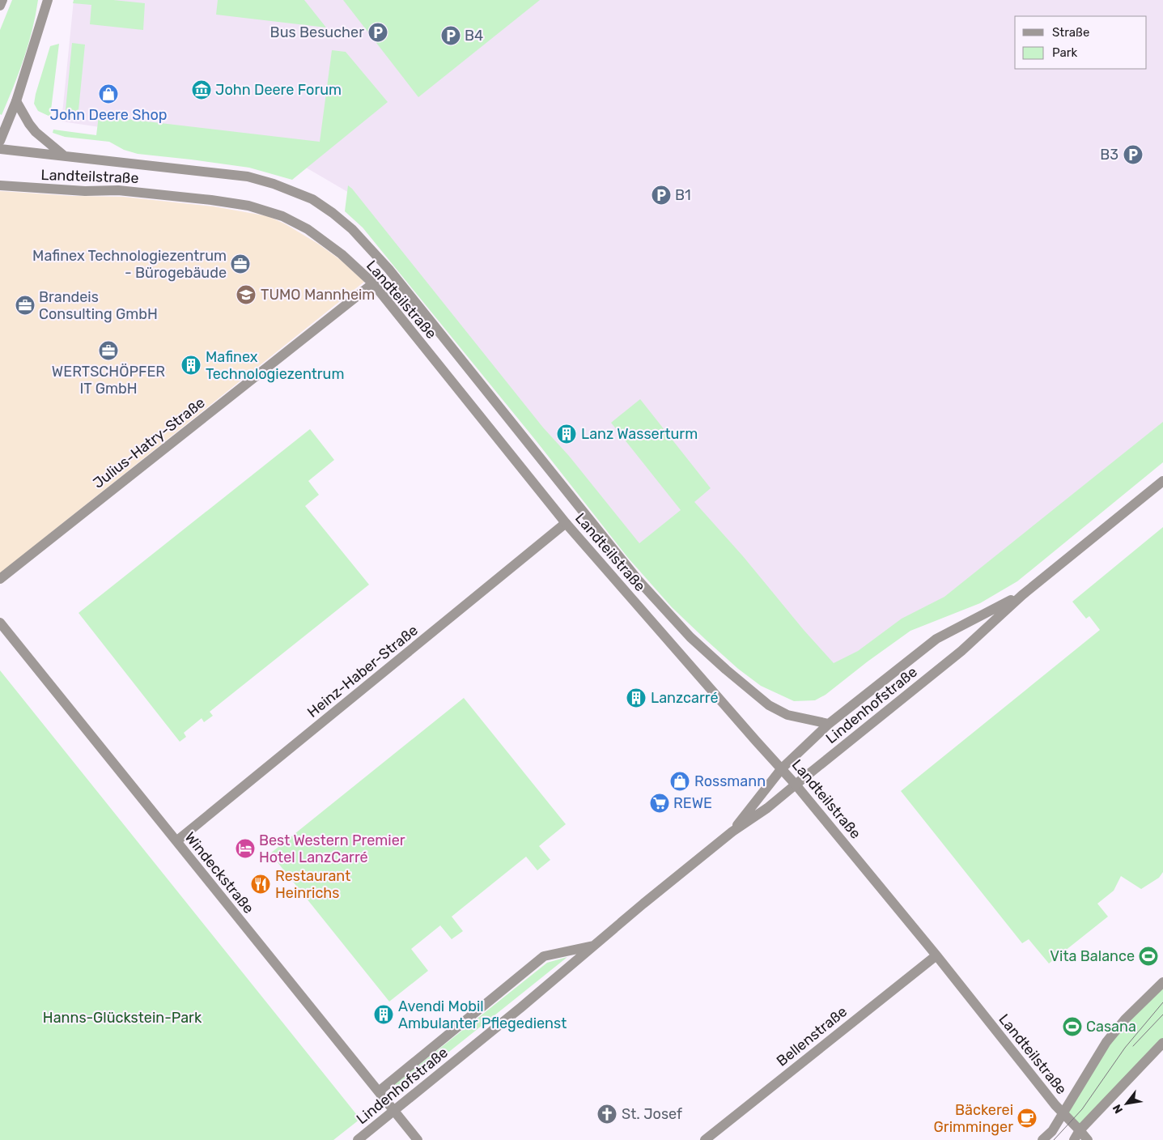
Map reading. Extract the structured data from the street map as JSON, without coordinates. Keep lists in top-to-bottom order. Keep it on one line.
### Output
{"streets":{"street":["Landteilstraße","Julius-Hatry-Straße","Heinz-Haber-Straße","Lindenhofstraße","Windeckstraße","Bellenstraße"]},"crossings":[["Landteilstraße","Julius-Hatry-Straße"],["Landteilstraße","Heinz-Haber-Straße"],["Landteilstraße","Lindenhofstraße"],["Landteilstraße","Bellenstraße"],["Heinz-Haber-Straße","Windeckstraße"],["Lindenhofstraße","Windeckstraße"]],"parks":["Hanns-Glückstein-Park"],"places":{"parking":["Bus Besucher","B4","B3","B1"],"museum":["John Deere Forum"],"shop":["John Deere Shop","Rossmann"],"office":["Mafinex Technologiezentrum - Bürogebäude","Brandeis Consulting GmbH","WERTSCHÖPFER IT GmbH"],"school or university":["TUMO Mannheim"],"building":["Mafinex Technologiezentrum","Lanz Wasserturm","Lanzcarré","Avendi Mobil Ambulanter Pflegedienst"],"supermarket":["REWE"],"hotel":["Best Western Premier Hotel LanzCarré"],"restaurant":["Restaurant Heinrichs"],"sports":["Vita Balance","Casana"],"church":["St. Josef"],"cafe":["Bäckerei Grimminger"]},"legend":["Straße","Park"],"north":"bottom left"}
